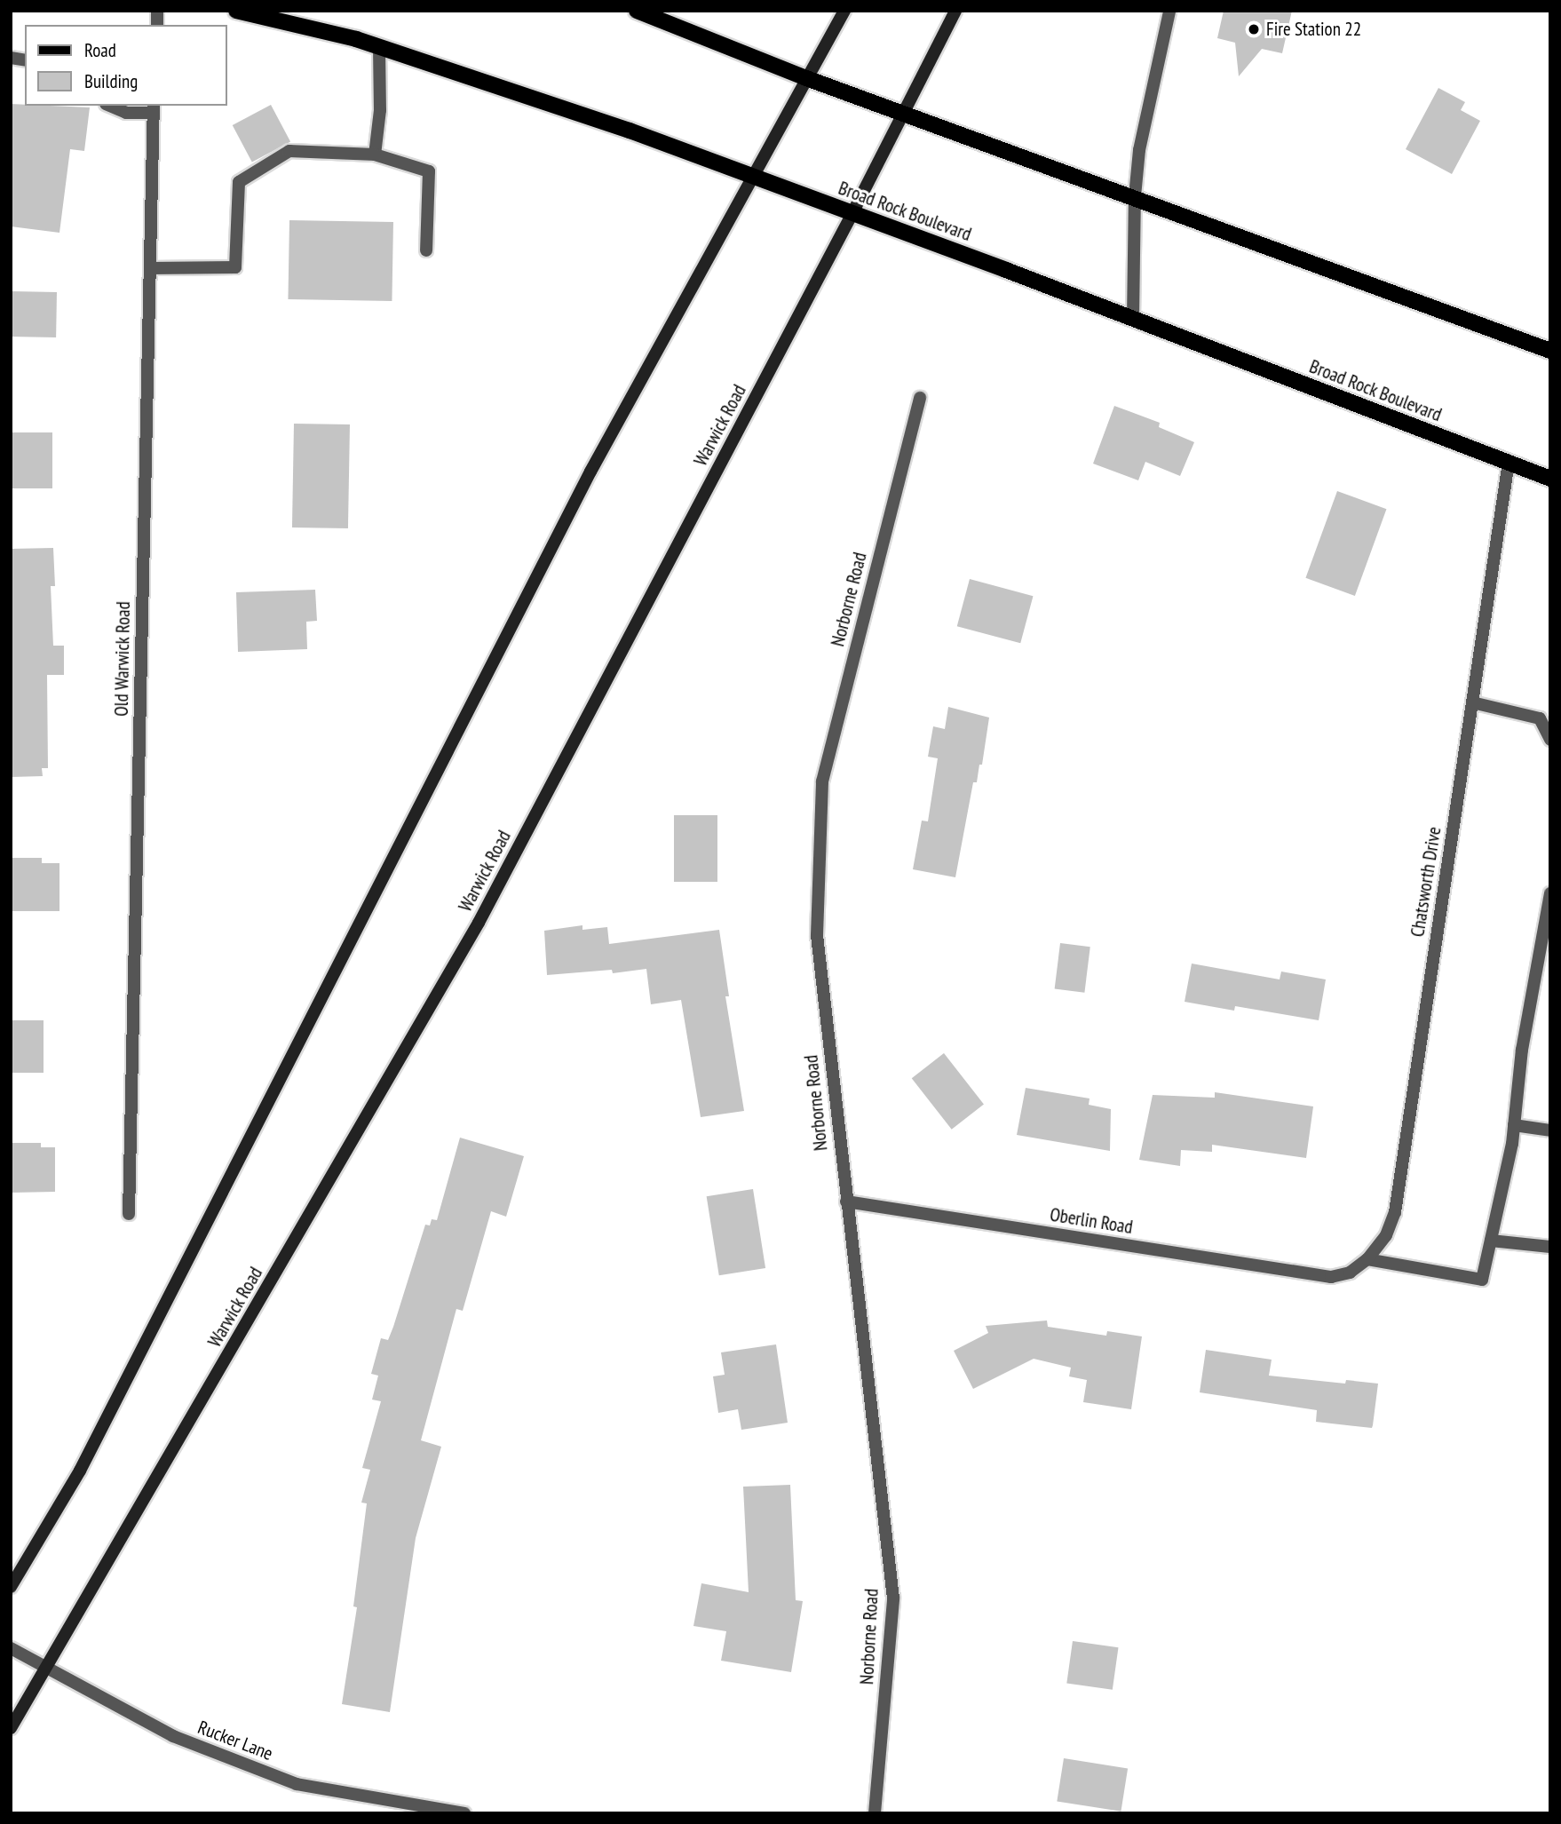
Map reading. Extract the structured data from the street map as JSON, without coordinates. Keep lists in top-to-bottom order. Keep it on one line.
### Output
{"streets":{"main road":["Broad Rock Boulevard","Warwick Road"],"street":["Norborne Road","Old Warwick Road","Chatsworth Drive","Oberlin Road","Rucker Lane"]},"crossings":[["Broad Rock Boulevard","Warwick Road"],["Broad Rock Boulevard","Chatsworth Drive"],["Warwick Road","Rucker Lane"],["Norborne Road","Oberlin Road"],["Chatsworth Drive","Oberlin Road"]],"places":["Fire Station 22"],"legend":["Road","Building"]}
